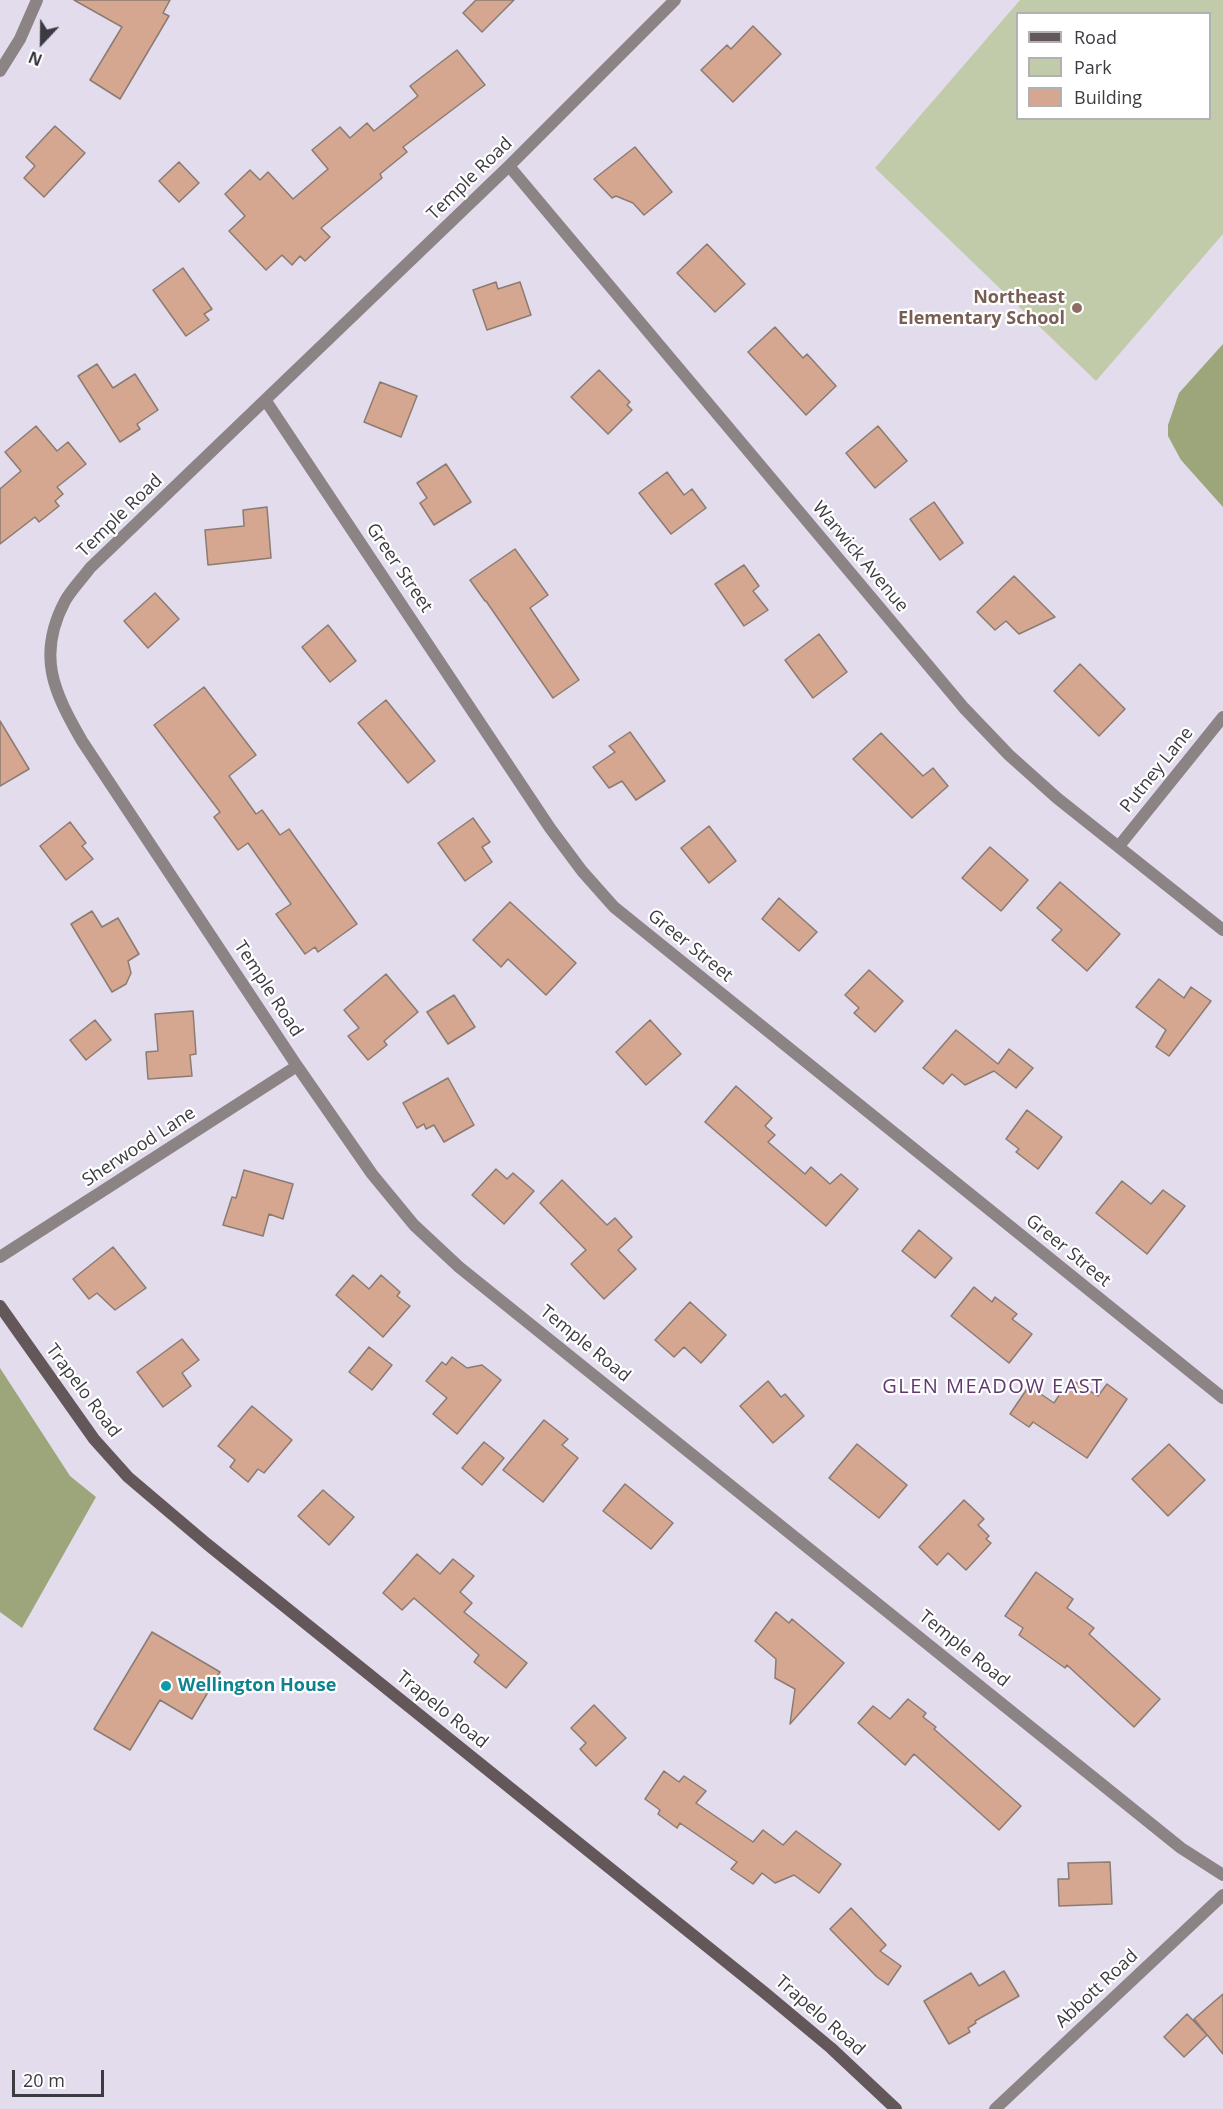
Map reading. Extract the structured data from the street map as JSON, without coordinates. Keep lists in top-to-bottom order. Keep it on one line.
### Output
{"streets":{"main road":["Trapelo Road"],"street":["Temple Road","Warwick Avenue","Greer Street","Putney Lane","Sherwood Lane","Abbott Road"]},"crossings":[["Temple Road","Warwick Avenue"],["Temple Road","Greer Street"],["Temple Road","Sherwood Lane"],["Warwick Avenue","Putney Lane"]],"districts":["GLEN MEADOW EAST"],"places":["Northeast Elementary School","Wellington House"],"legend":["Road","Park","Building"],"scale_bar":"20 m","north":"bottom"}
